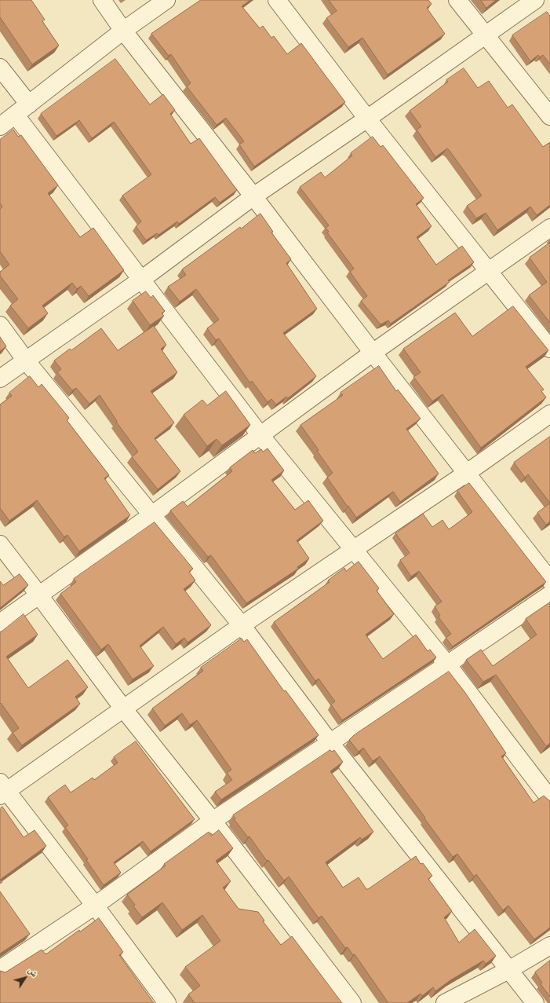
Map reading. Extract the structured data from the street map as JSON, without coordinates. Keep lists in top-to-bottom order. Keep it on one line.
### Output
{"north":"top right"}
